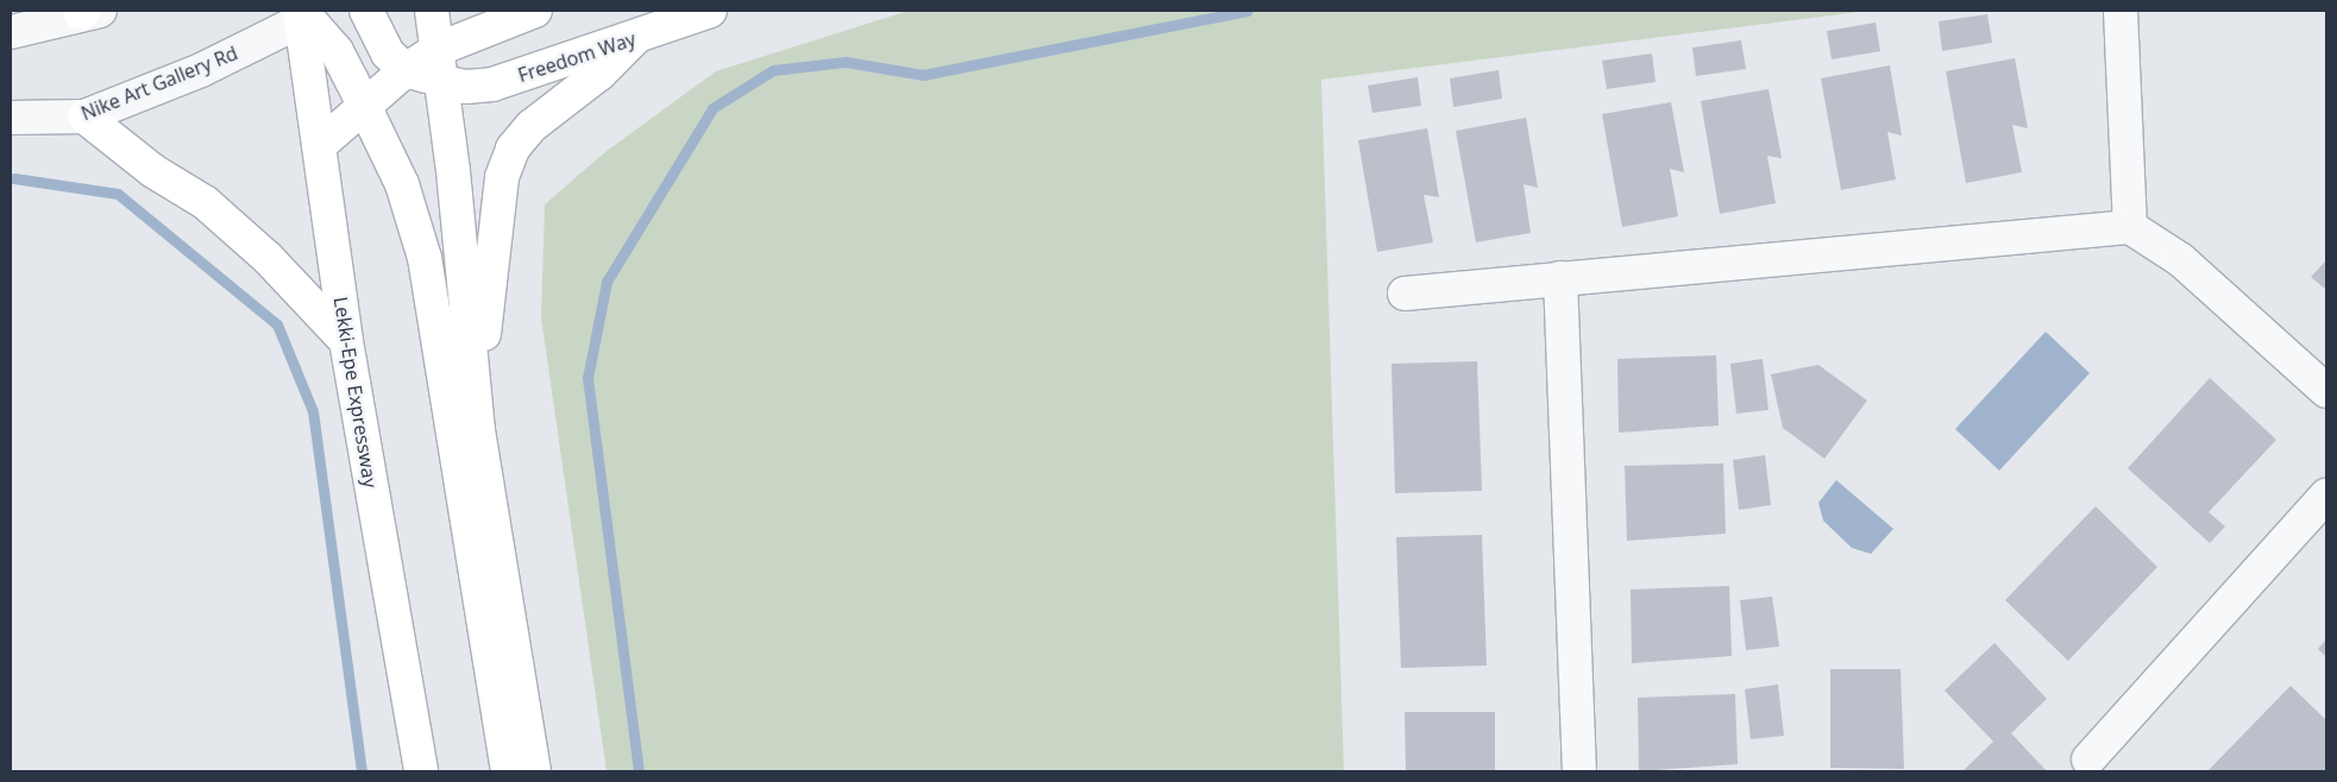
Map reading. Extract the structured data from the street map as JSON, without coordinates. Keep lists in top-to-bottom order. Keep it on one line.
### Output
{"streets":{"main road":["Freedom Way","Lekki-Epe Expressway"],"street":["Nike Art Gallery Rd"]},"crossings":[["Nike Art Gallery Rd","Lekki-Epe Expressway"]]}
